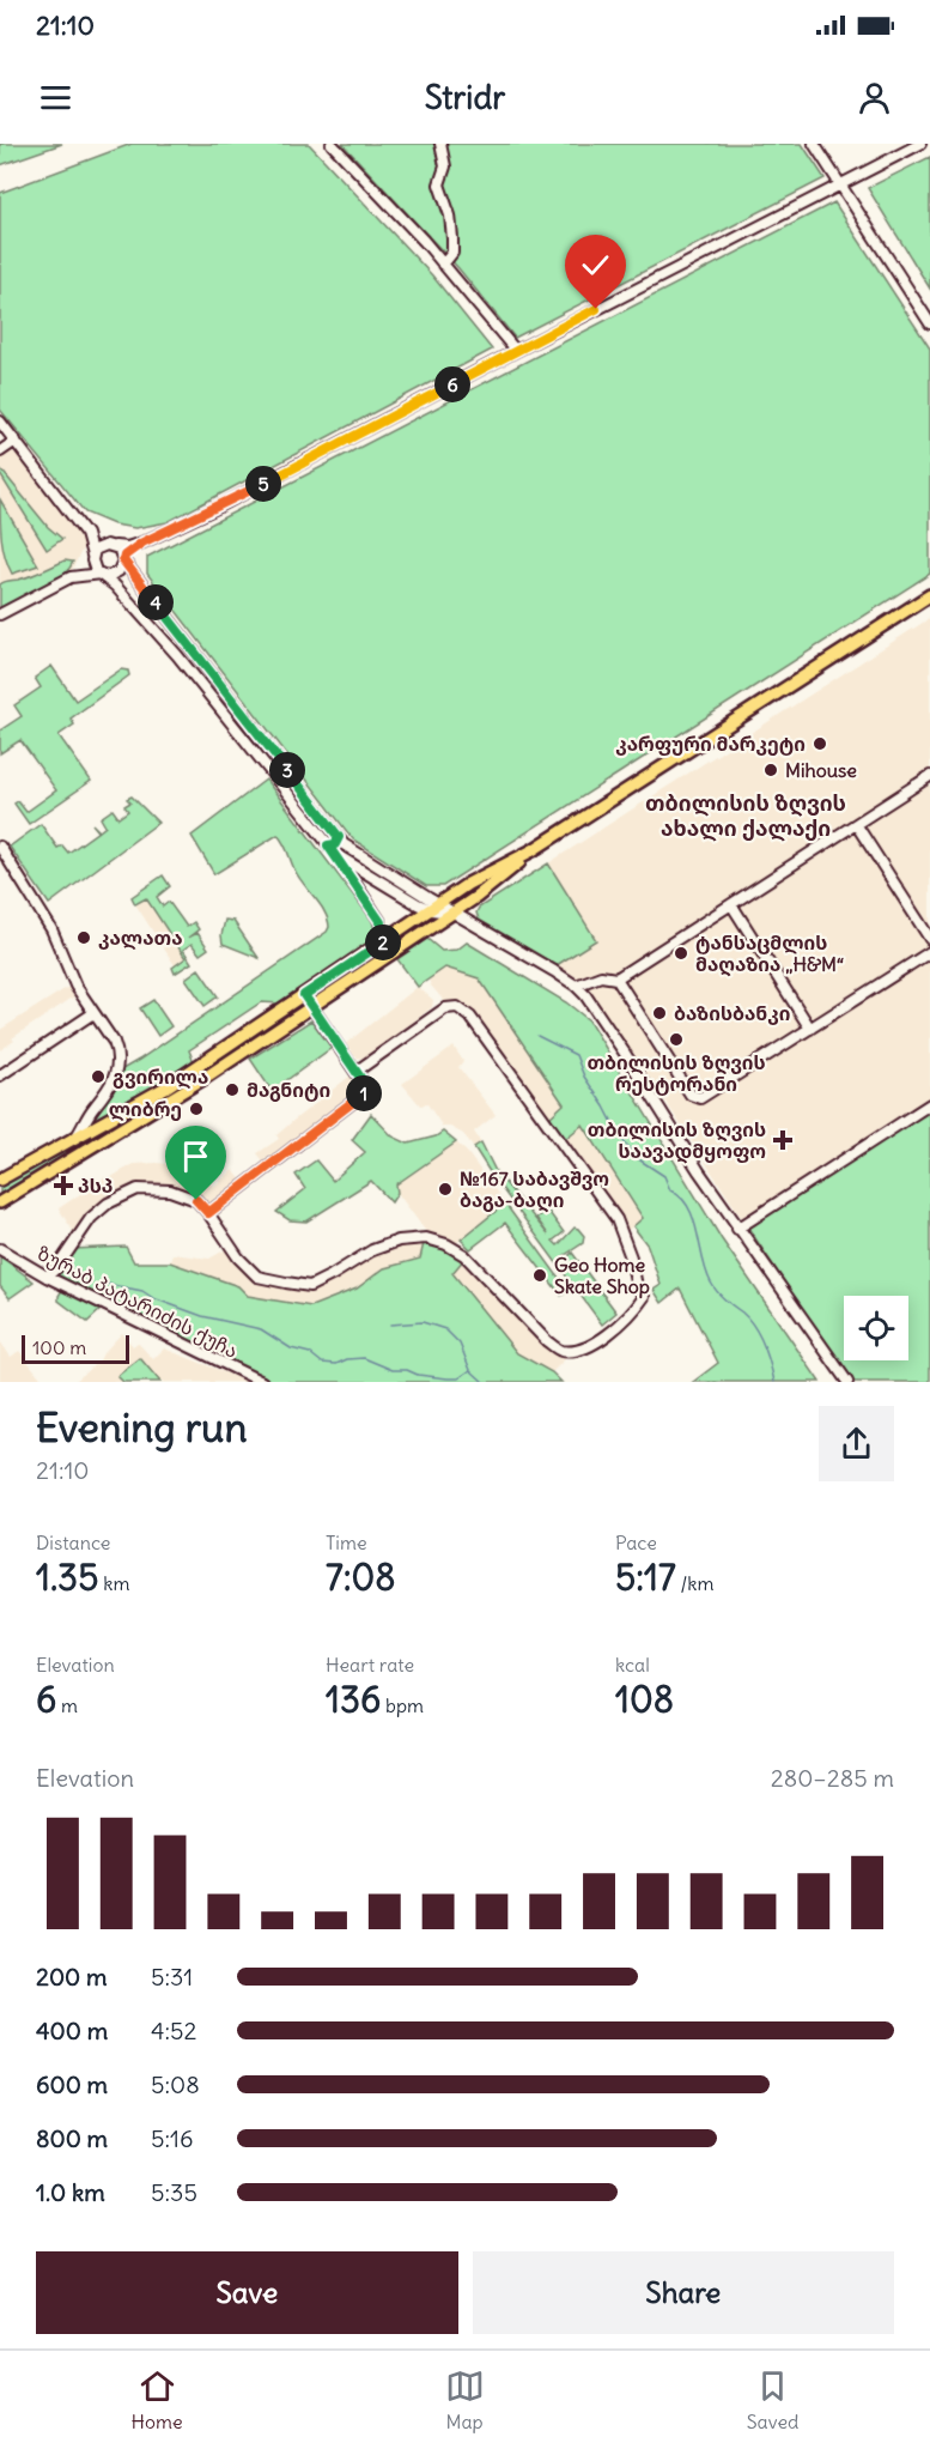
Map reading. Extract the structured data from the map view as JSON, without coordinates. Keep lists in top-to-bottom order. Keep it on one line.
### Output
{"streets":{"street":["ზურაბ პატარიძის ქუჩა"]},"districts":["თბილისის ზღვის ახალი ქალაქი"],"places":{"other":["კარფური მარკეტი","Mihouse","კალათა","ტანსაცმლის მაღაზია „H&M“","ბაზისბანკი","თბილისის ზღვის რესტორანი","გვირილა","მაგნიტი","ლიბრე","№167 საბავშვო ბაგა-ბაღი","Geo Home Skate Shop"],"health":["თბილისის ზღვის საავადმყოფო","პსპ"]},"scale_bar":"100 m","page":{"status":"21:10","header":"Stridr","pins":["6","5","4","3","2","1"],"scale":"100 m","heading":["Evening run","21:10"],"stats":[["Distance","1.35 km"],["Time","7:08"],["Pace","5:17 /km"],["Elevation","6 m"],["Heart rate","136 bpm"],["kcal","108"]],"chart":["Elevation","280–285 m"],"list":[{"name":"200 m","note":"5:31"},{"name":"400 m","note":"4:52"},{"name":"600 m","note":"5:08"},{"name":"800 m","note":"5:16"},{"name":"1.0 km","note":"5:35"}],"buttons":["Save","Share"],"tabs":["Home","Map","Saved"]}}
